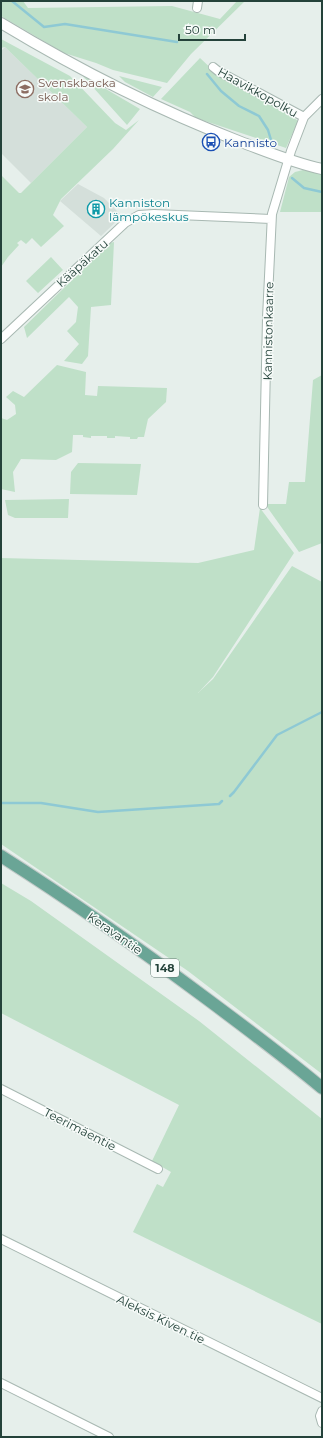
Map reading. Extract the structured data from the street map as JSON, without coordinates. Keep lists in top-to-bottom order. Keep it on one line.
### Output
{"streets":{"main road":["Keravantie","148"],"street":["Haavikkopolku","Kääpäkatu","Kannistonkaarre","Teerimäentie","Aleksis Kiven tie"]},"crossings":[["Haavikkopolku","Kannistonkaarre"],["Kääpäkatu","Kannistonkaarre"]],"places":{"school or university":["Svenskbacka skola"],"bus stop":["Kannisto"],"building":["Kanniston lämpökeskus"]},"scale_bar":"50 m"}
